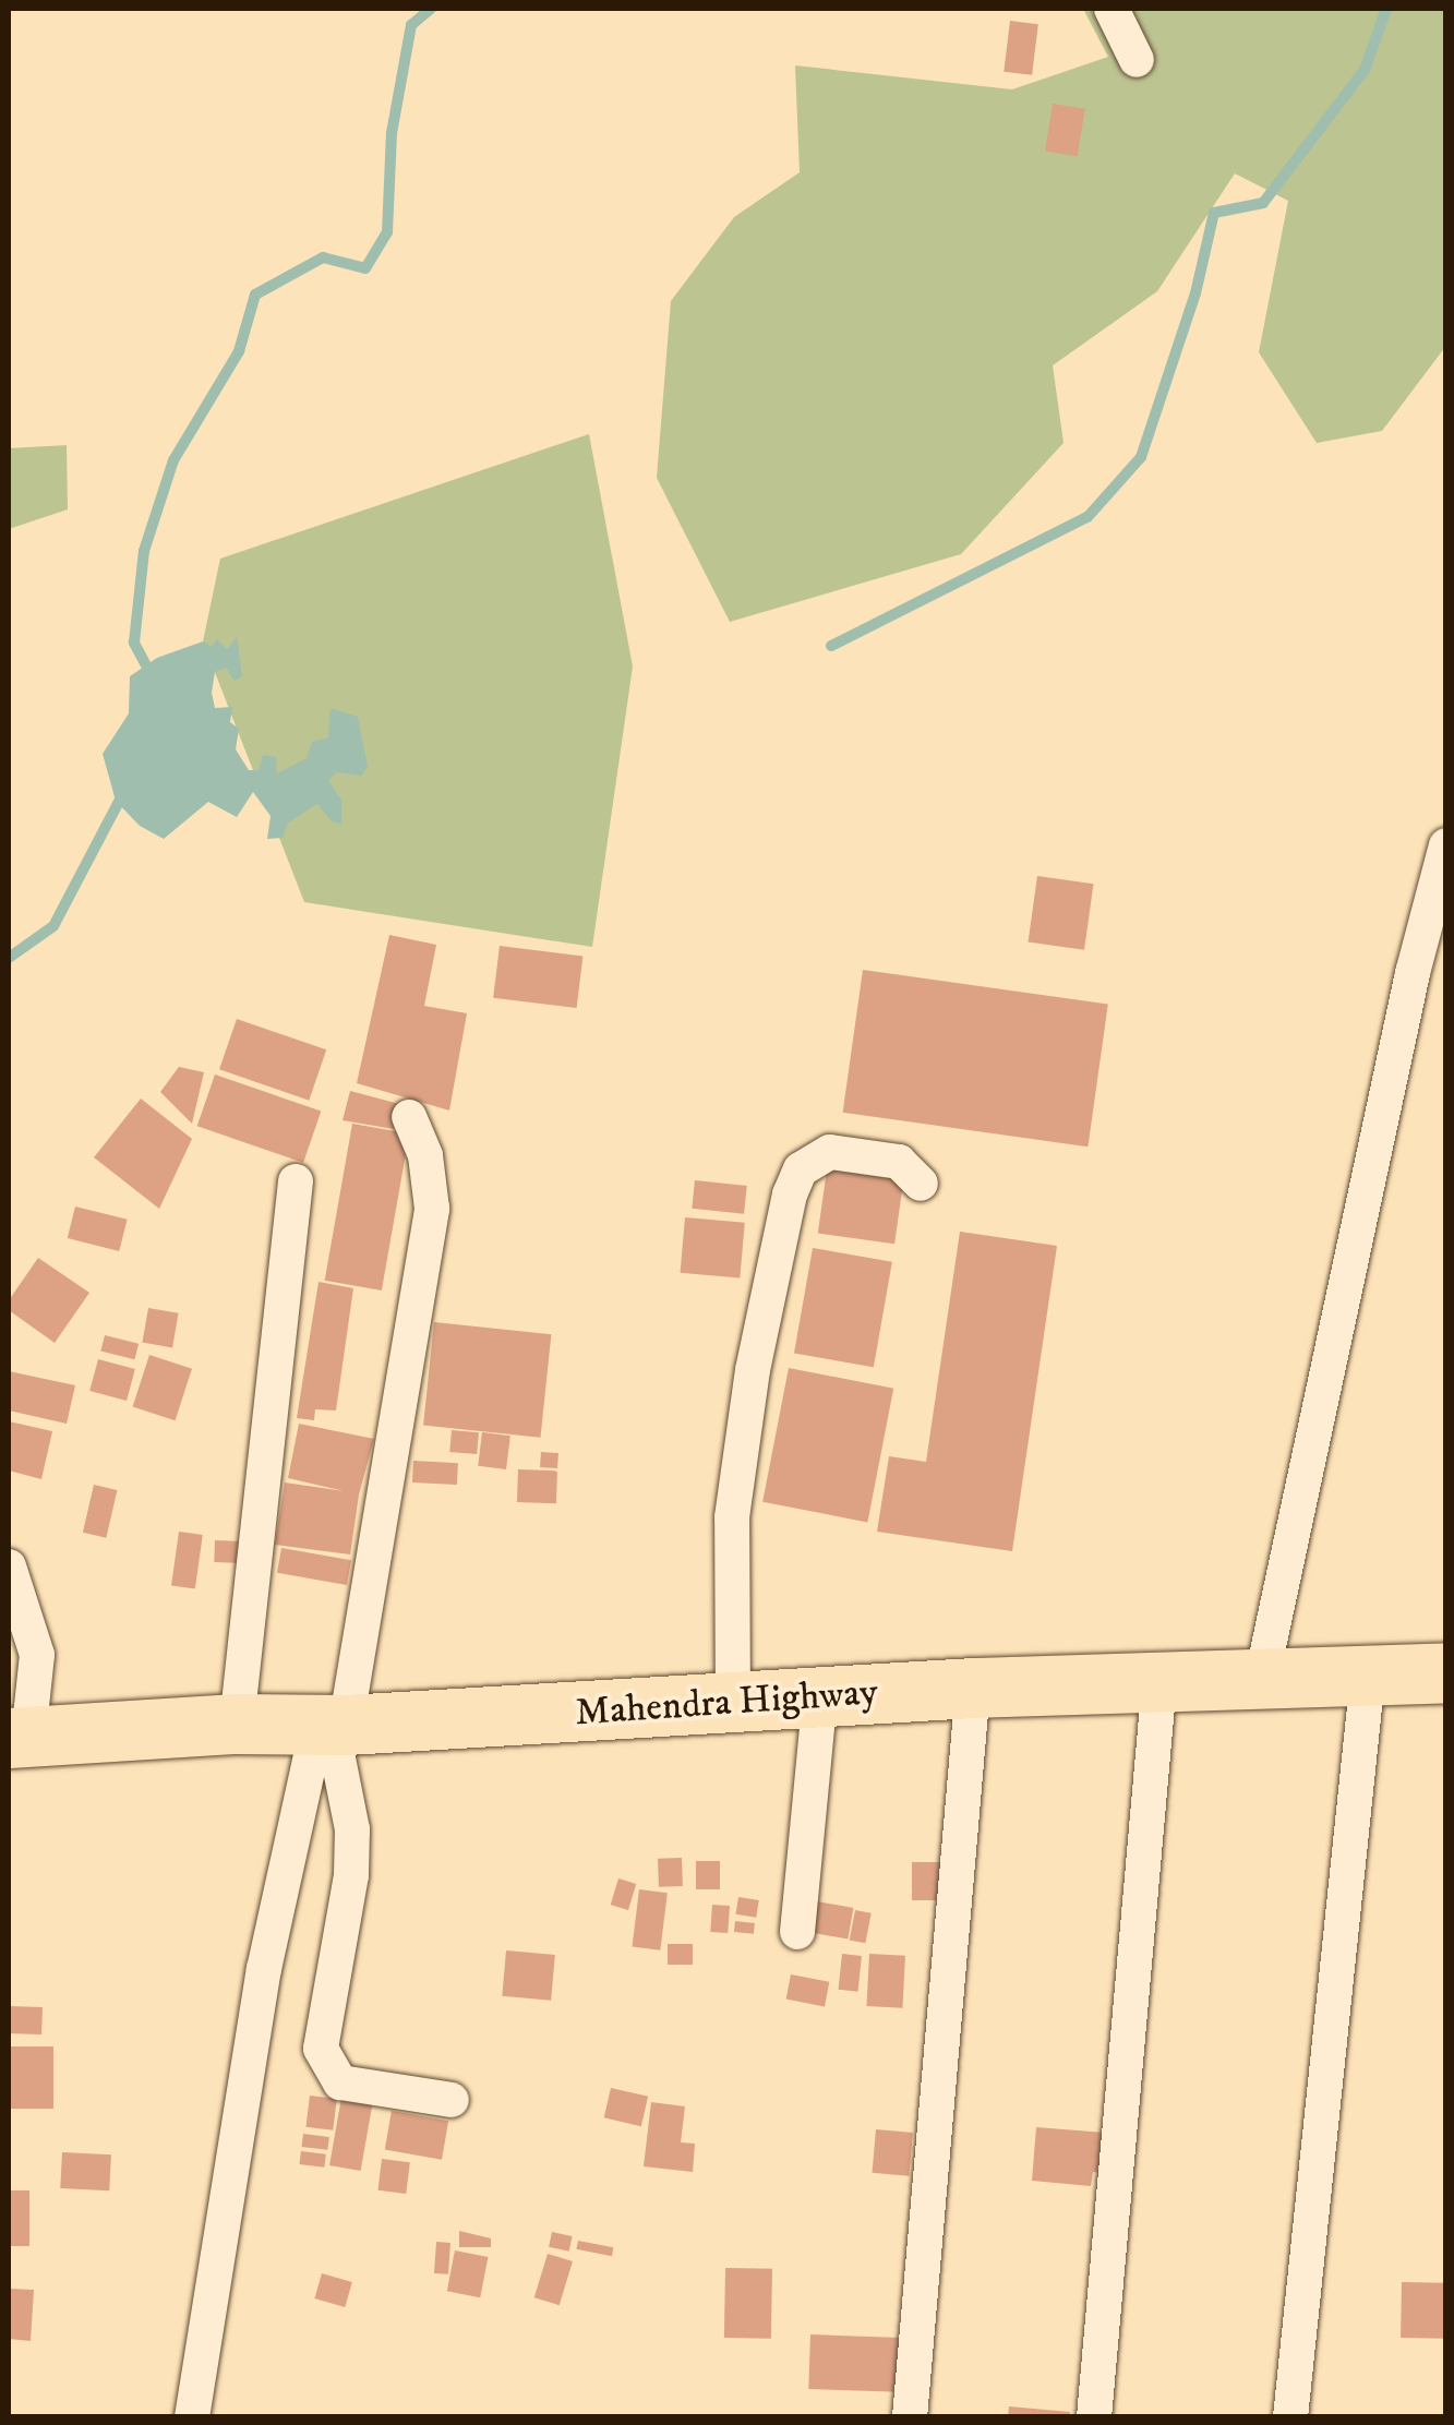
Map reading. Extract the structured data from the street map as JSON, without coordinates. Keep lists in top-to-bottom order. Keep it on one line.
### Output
{"streets":{"highway":["Mahendra Highway"]}}
